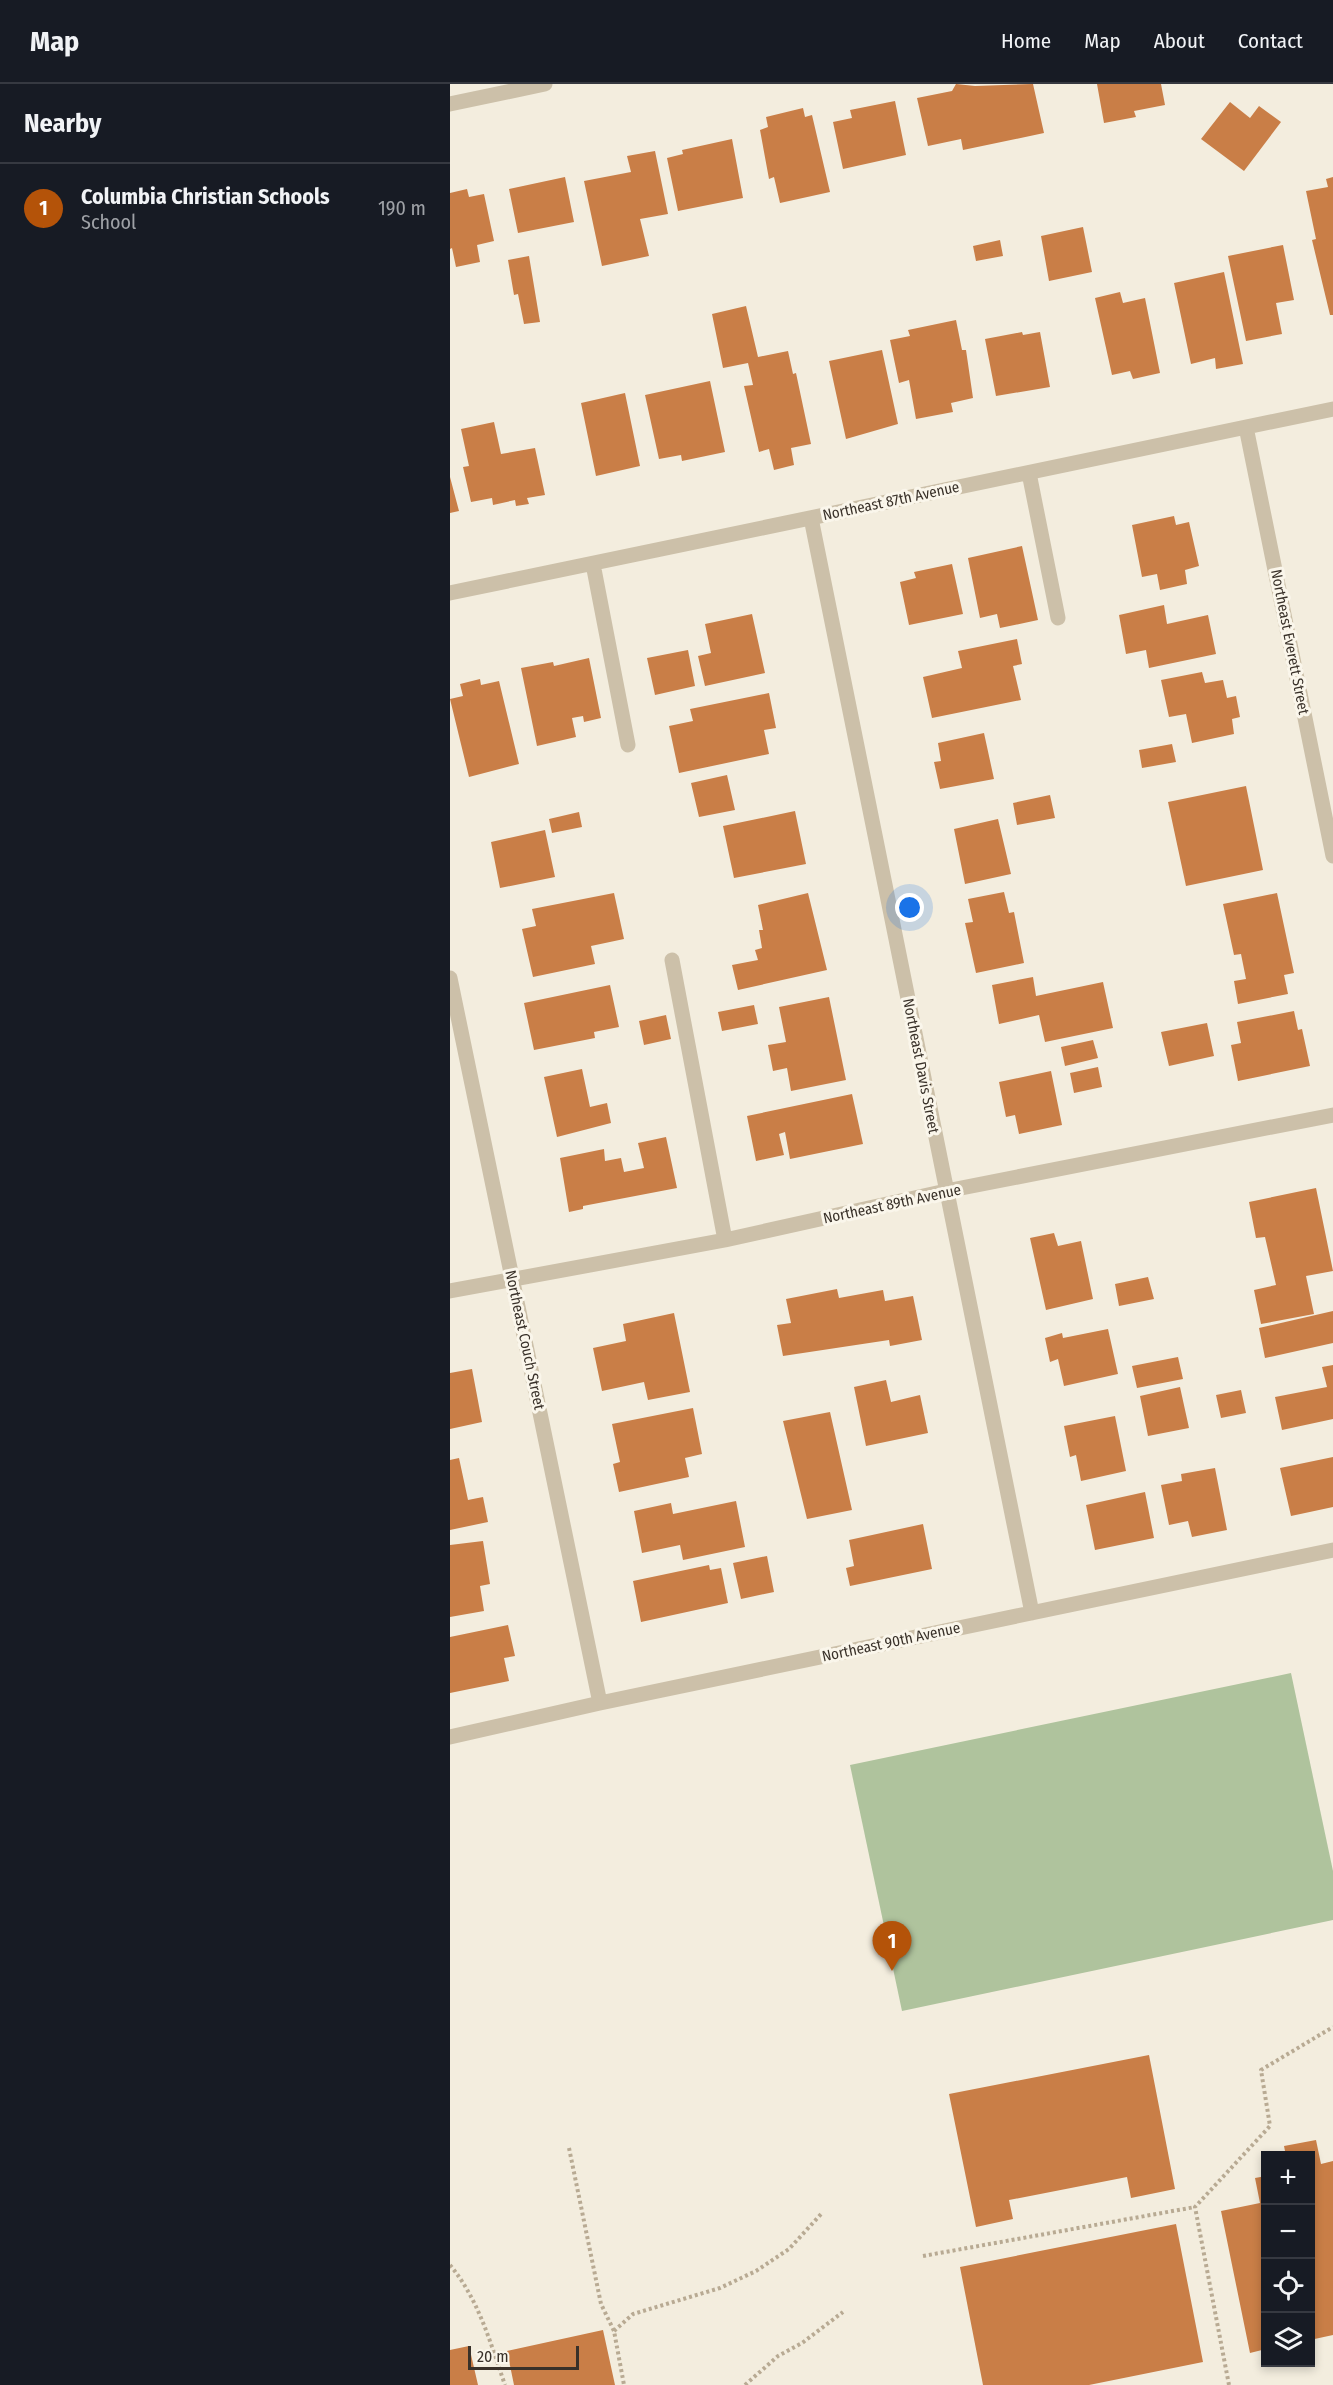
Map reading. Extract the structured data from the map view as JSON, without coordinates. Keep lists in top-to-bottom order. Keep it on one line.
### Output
{"streets":{"street":["Northeast 87th Avenue","Northeast Everett Street","Northeast Davis Street","Northeast 89th Avenue","Northeast Couch Street","Northeast 90th Avenue"]},"crossings":[["Northeast 87th Avenue","Northeast Everett Street"],["Northeast 87th Avenue","Northeast Davis Street"],["Northeast Davis Street","Northeast 89th Avenue"],["Northeast Davis Street","Northeast 90th Avenue"],["Northeast 89th Avenue","Northeast Couch Street"],["Northeast Couch Street","Northeast 90th Avenue"]],"scale_bar":"20 m","page":{"header":"Map","nav":["Home","Map","About","Contact"],"heading":"Nearby","list":[{"mark":"1","name":"Columbia Christian Schools","note":"School","value":"190 m"}],"pins":"1","map_buttons":["+","−"],"scale":"20 m"}}
